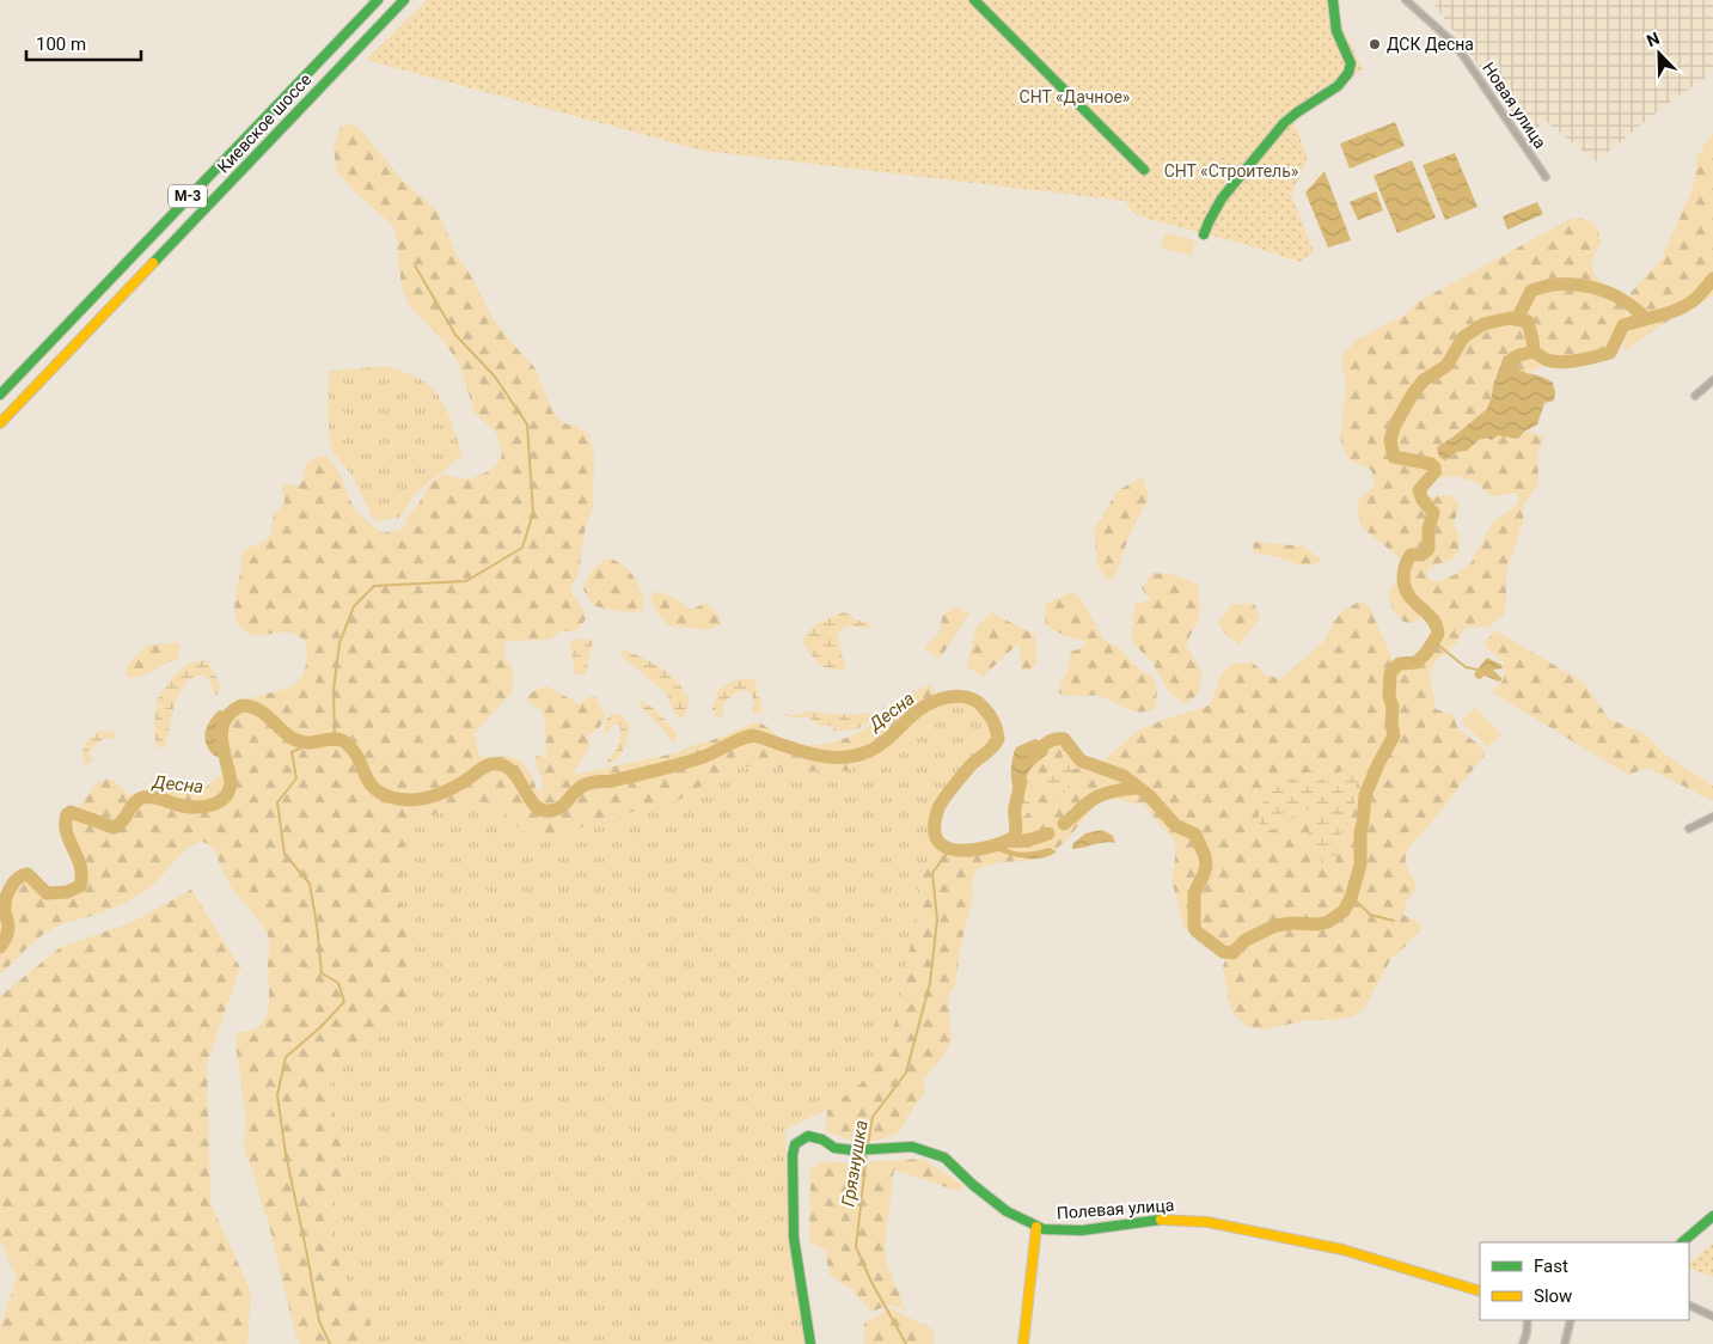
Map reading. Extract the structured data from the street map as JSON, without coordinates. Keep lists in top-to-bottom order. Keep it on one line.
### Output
{"streets":{"main road":["Киевское шоссе","М-3","Полевая улица"],"street":["Новая улица"]},"water":["Десна","Грязнушка"],"parks":["СНТ «Дачное»","СНТ «Строитель»"],"places":["ДСК Десна"],"legend":["Fast","Slow"],"scale_bar":"100 m","north":"top left"}
